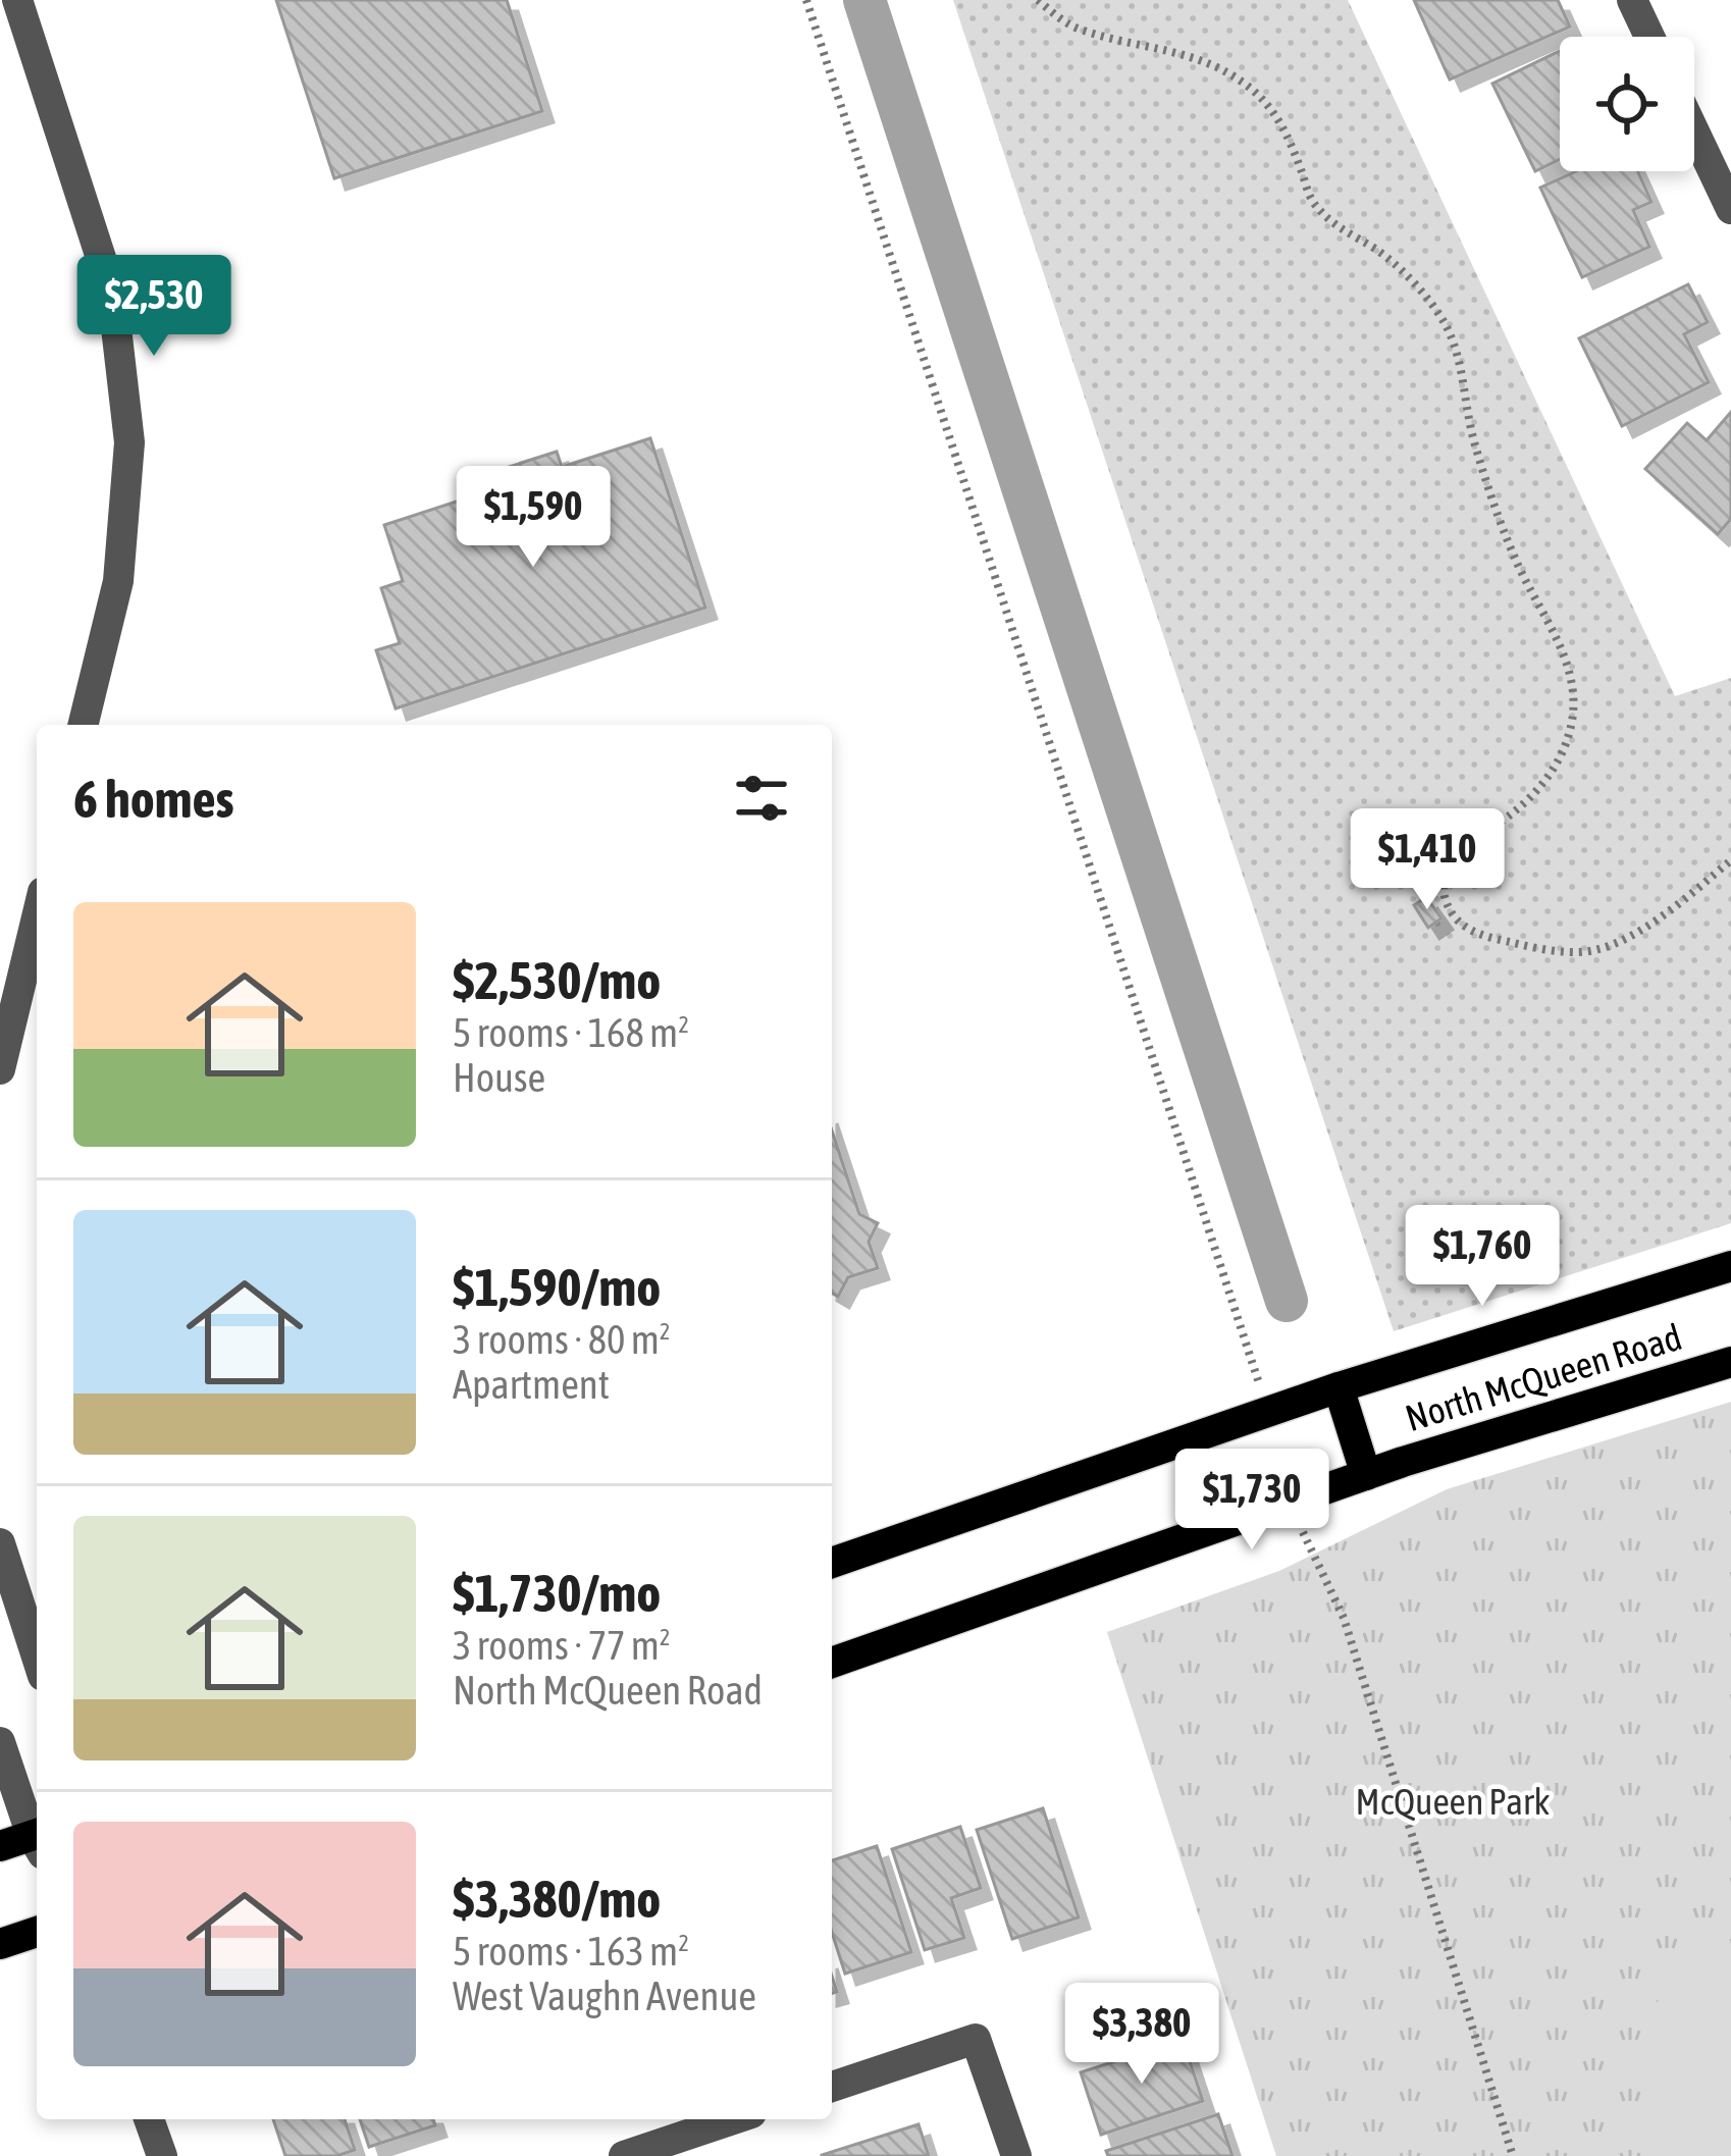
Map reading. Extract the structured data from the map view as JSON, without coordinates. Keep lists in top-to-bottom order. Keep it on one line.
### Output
{"streets":{"main road":["North McQueen Road"]},"parks":["McQueen Park"],"page":{"price":["$2,530","$1,590","$1,410","$1,760","$1,730","$3,380"],"heading":"6 homes","list":[{"name":"$2,530/mo","note":"5 rooms · 168 m² · House"},{"name":"$1,590/mo","note":"3 rooms · 80 m² · Apartment"},{"name":"$1,730/mo","note":"3 rooms · 77 m² · North McQueen Road"},{"name":"$3,380/mo","note":"5 rooms · 163 m² · West Vaughn Avenue"}]}}
